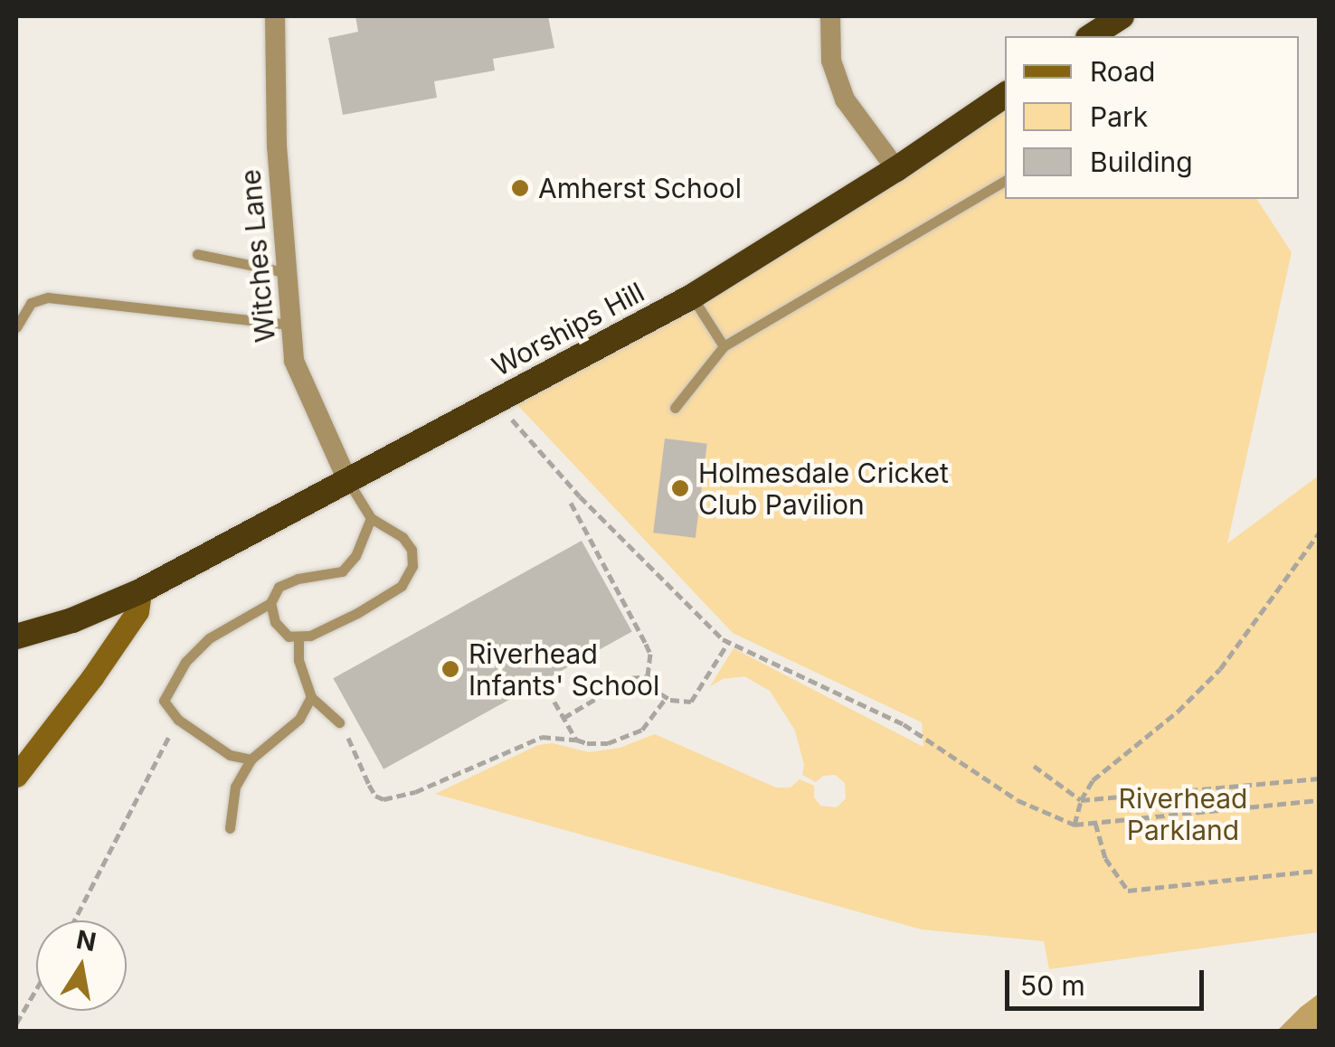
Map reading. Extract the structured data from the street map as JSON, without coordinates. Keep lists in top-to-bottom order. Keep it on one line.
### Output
{"streets":{"highway":["Worships Hill"],"street":["Witches Lane"]},"crossings":[["Witches Lane","Worships Hill"]],"parks":["Riverhead Parkland"],"places":["Amherst School","Holmesdale Cricket Club Pavilion","Riverhead Infants' School"],"legend":["Road","Park","Building"],"scale_bar":"50 m","north":"top"}
